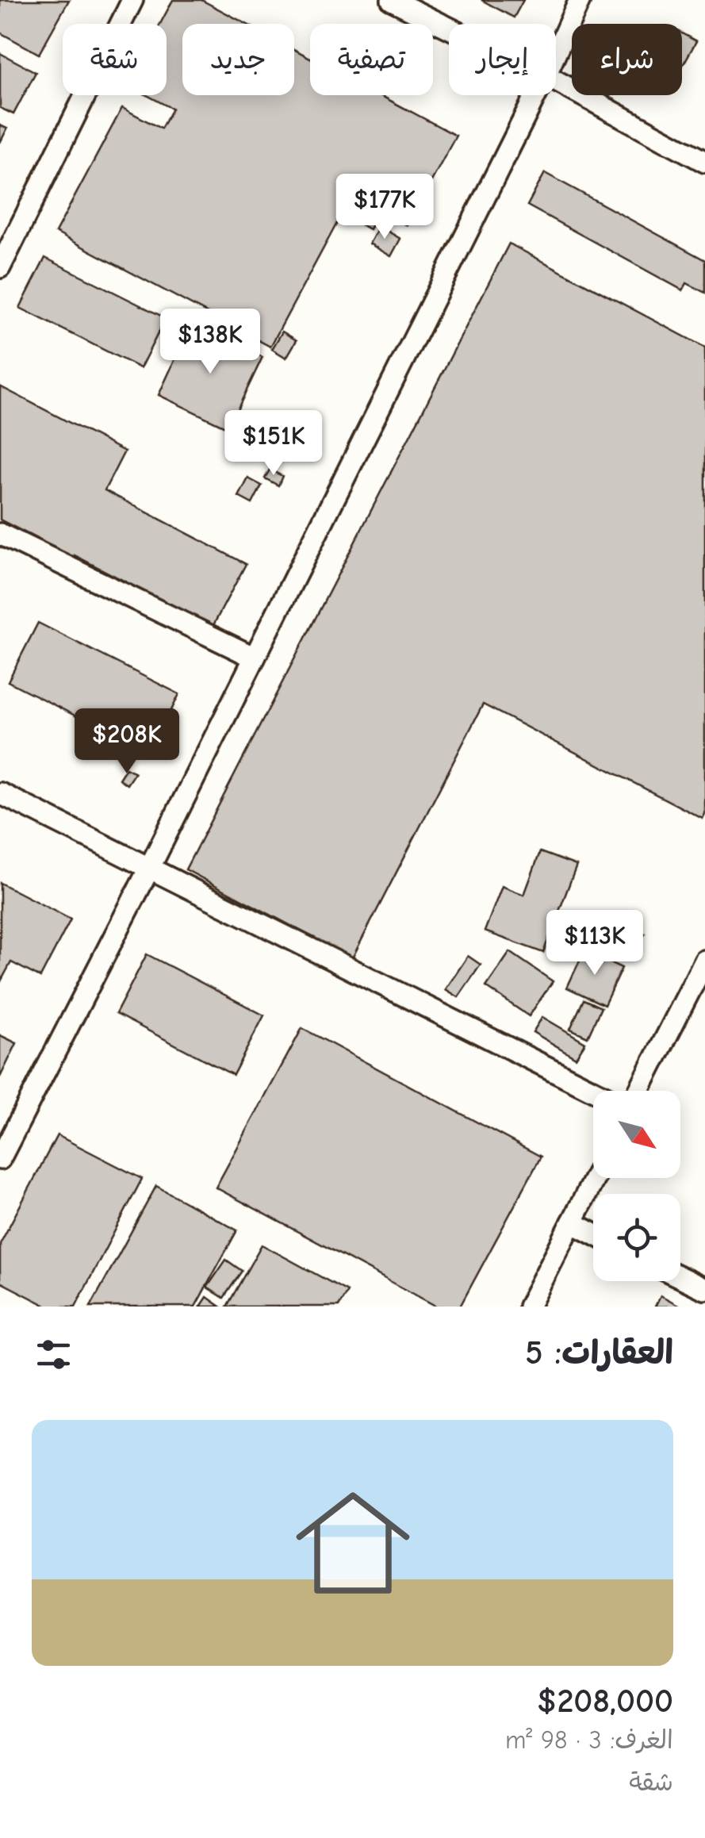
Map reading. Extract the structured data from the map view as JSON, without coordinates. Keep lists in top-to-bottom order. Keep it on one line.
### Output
{"north":"bottom right","page":{"chip":["شراء","إيجار","تصفية","جديد","شقة"],"price":["$177K","$138K","$151K","$208K","$113K"],"heading":"العقارات: 5","list":[{"name":"$208,000","note":"الغرف: 3 · 98 m² · شقة"}]}}
